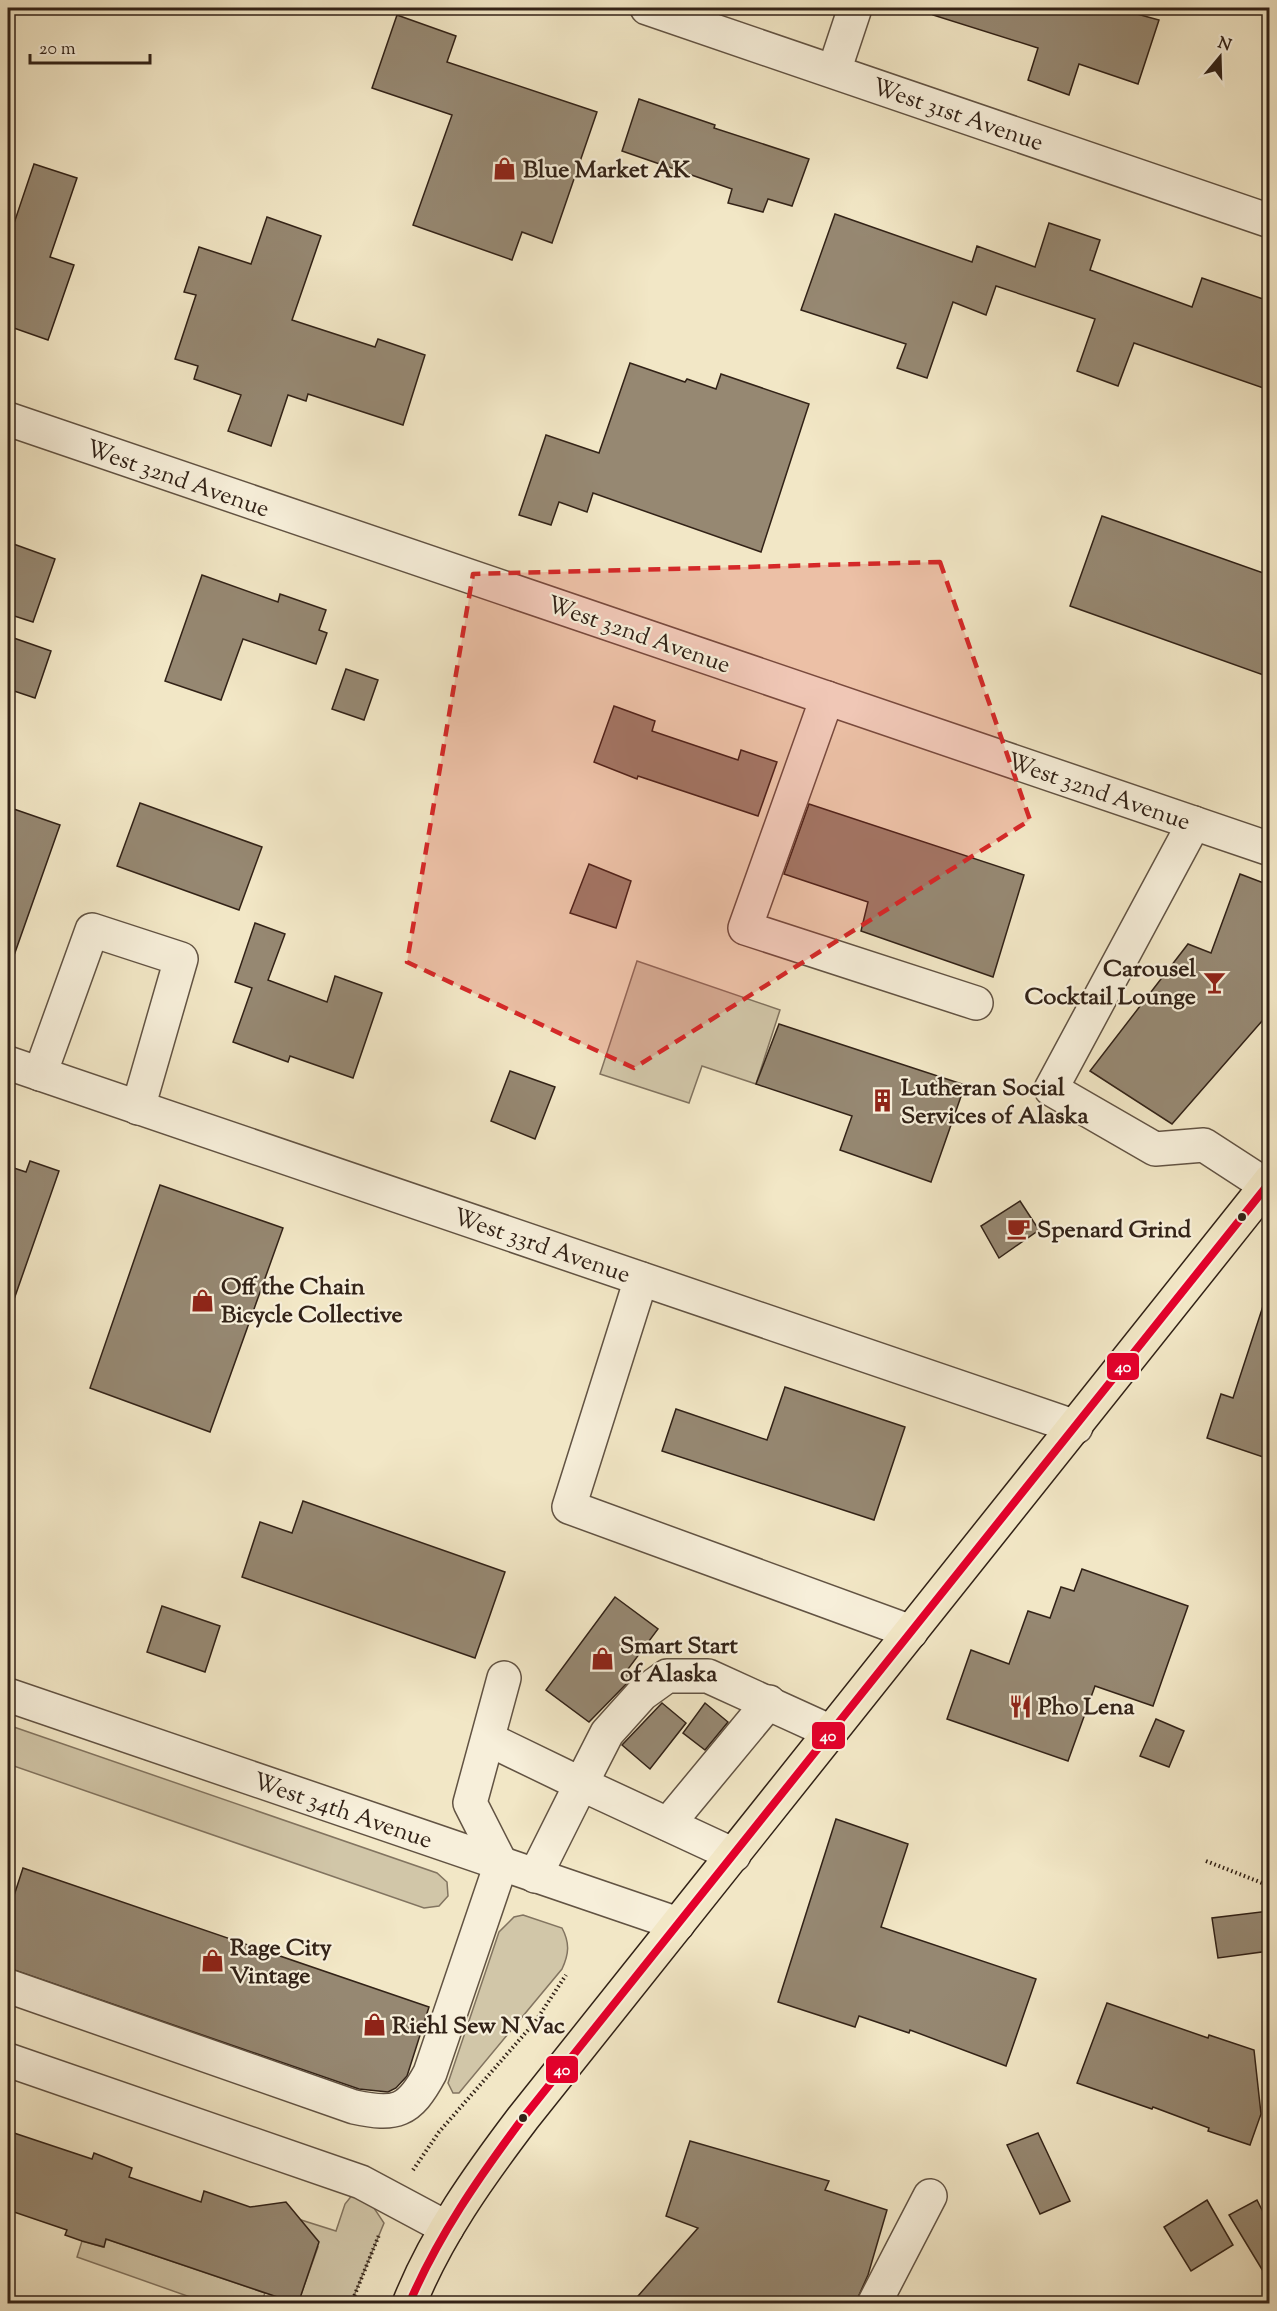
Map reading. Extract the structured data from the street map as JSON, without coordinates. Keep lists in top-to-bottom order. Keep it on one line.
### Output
{"streets":{"street":["West 31st Avenue","West 32nd Avenue","West 33rd Avenue","West 34th Avenue"]},"places":{"shop":["Blue Market AK","Off the Chain Bicycle Collective","Smart Start of Alaska","Rage City Vintage","Riehl Sew N Vac"],"bar":["Carousel Cocktail Lounge"],"building":["Lutheran Social Services of Alaska"],"cafe":["Spenard Grind"],"restaurant":["Pho Lena"]},"lines":["transit line 40"],"scale_bar":"20 m","north":"top"}
